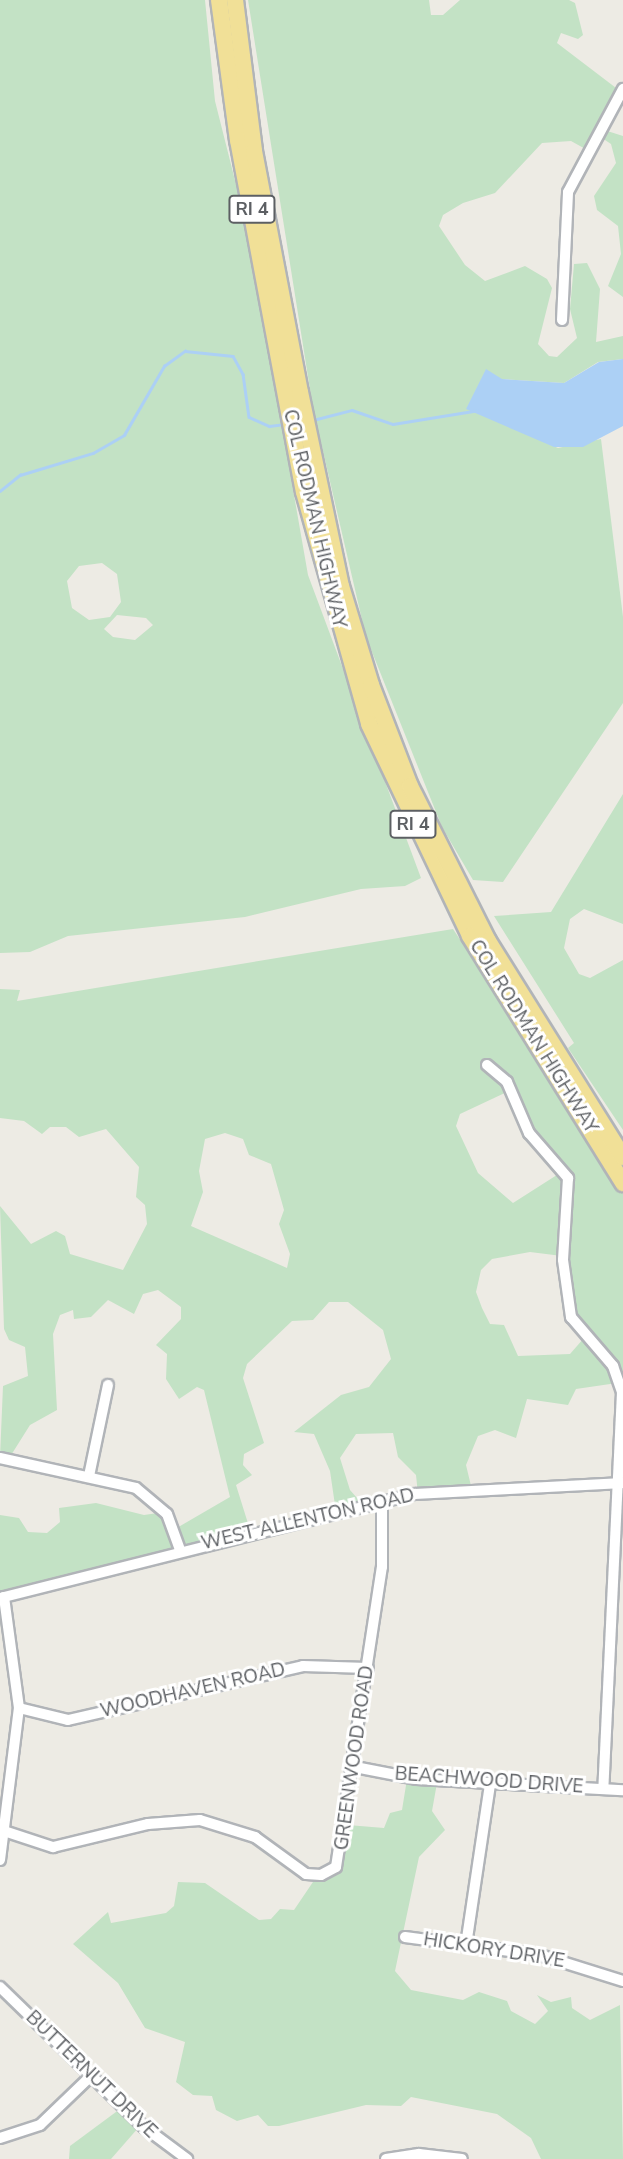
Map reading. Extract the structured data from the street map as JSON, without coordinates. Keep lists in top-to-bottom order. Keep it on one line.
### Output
{"streets":{"highway":["RI 4","COL RODMAN HIGHWAY"],"street":["WEST ALLENTON ROAD","WOODHAVEN ROAD","GREENWOOD ROAD","BEACHWOOD DRIVE","HICKORY DRIVE","BUTTERNUT DRIVE"]},"crossings":[["WEST ALLENTON ROAD","GREENWOOD ROAD"],["WOODHAVEN ROAD","GREENWOOD ROAD"],["GREENWOOD ROAD","BEACHWOOD DRIVE"]]}
